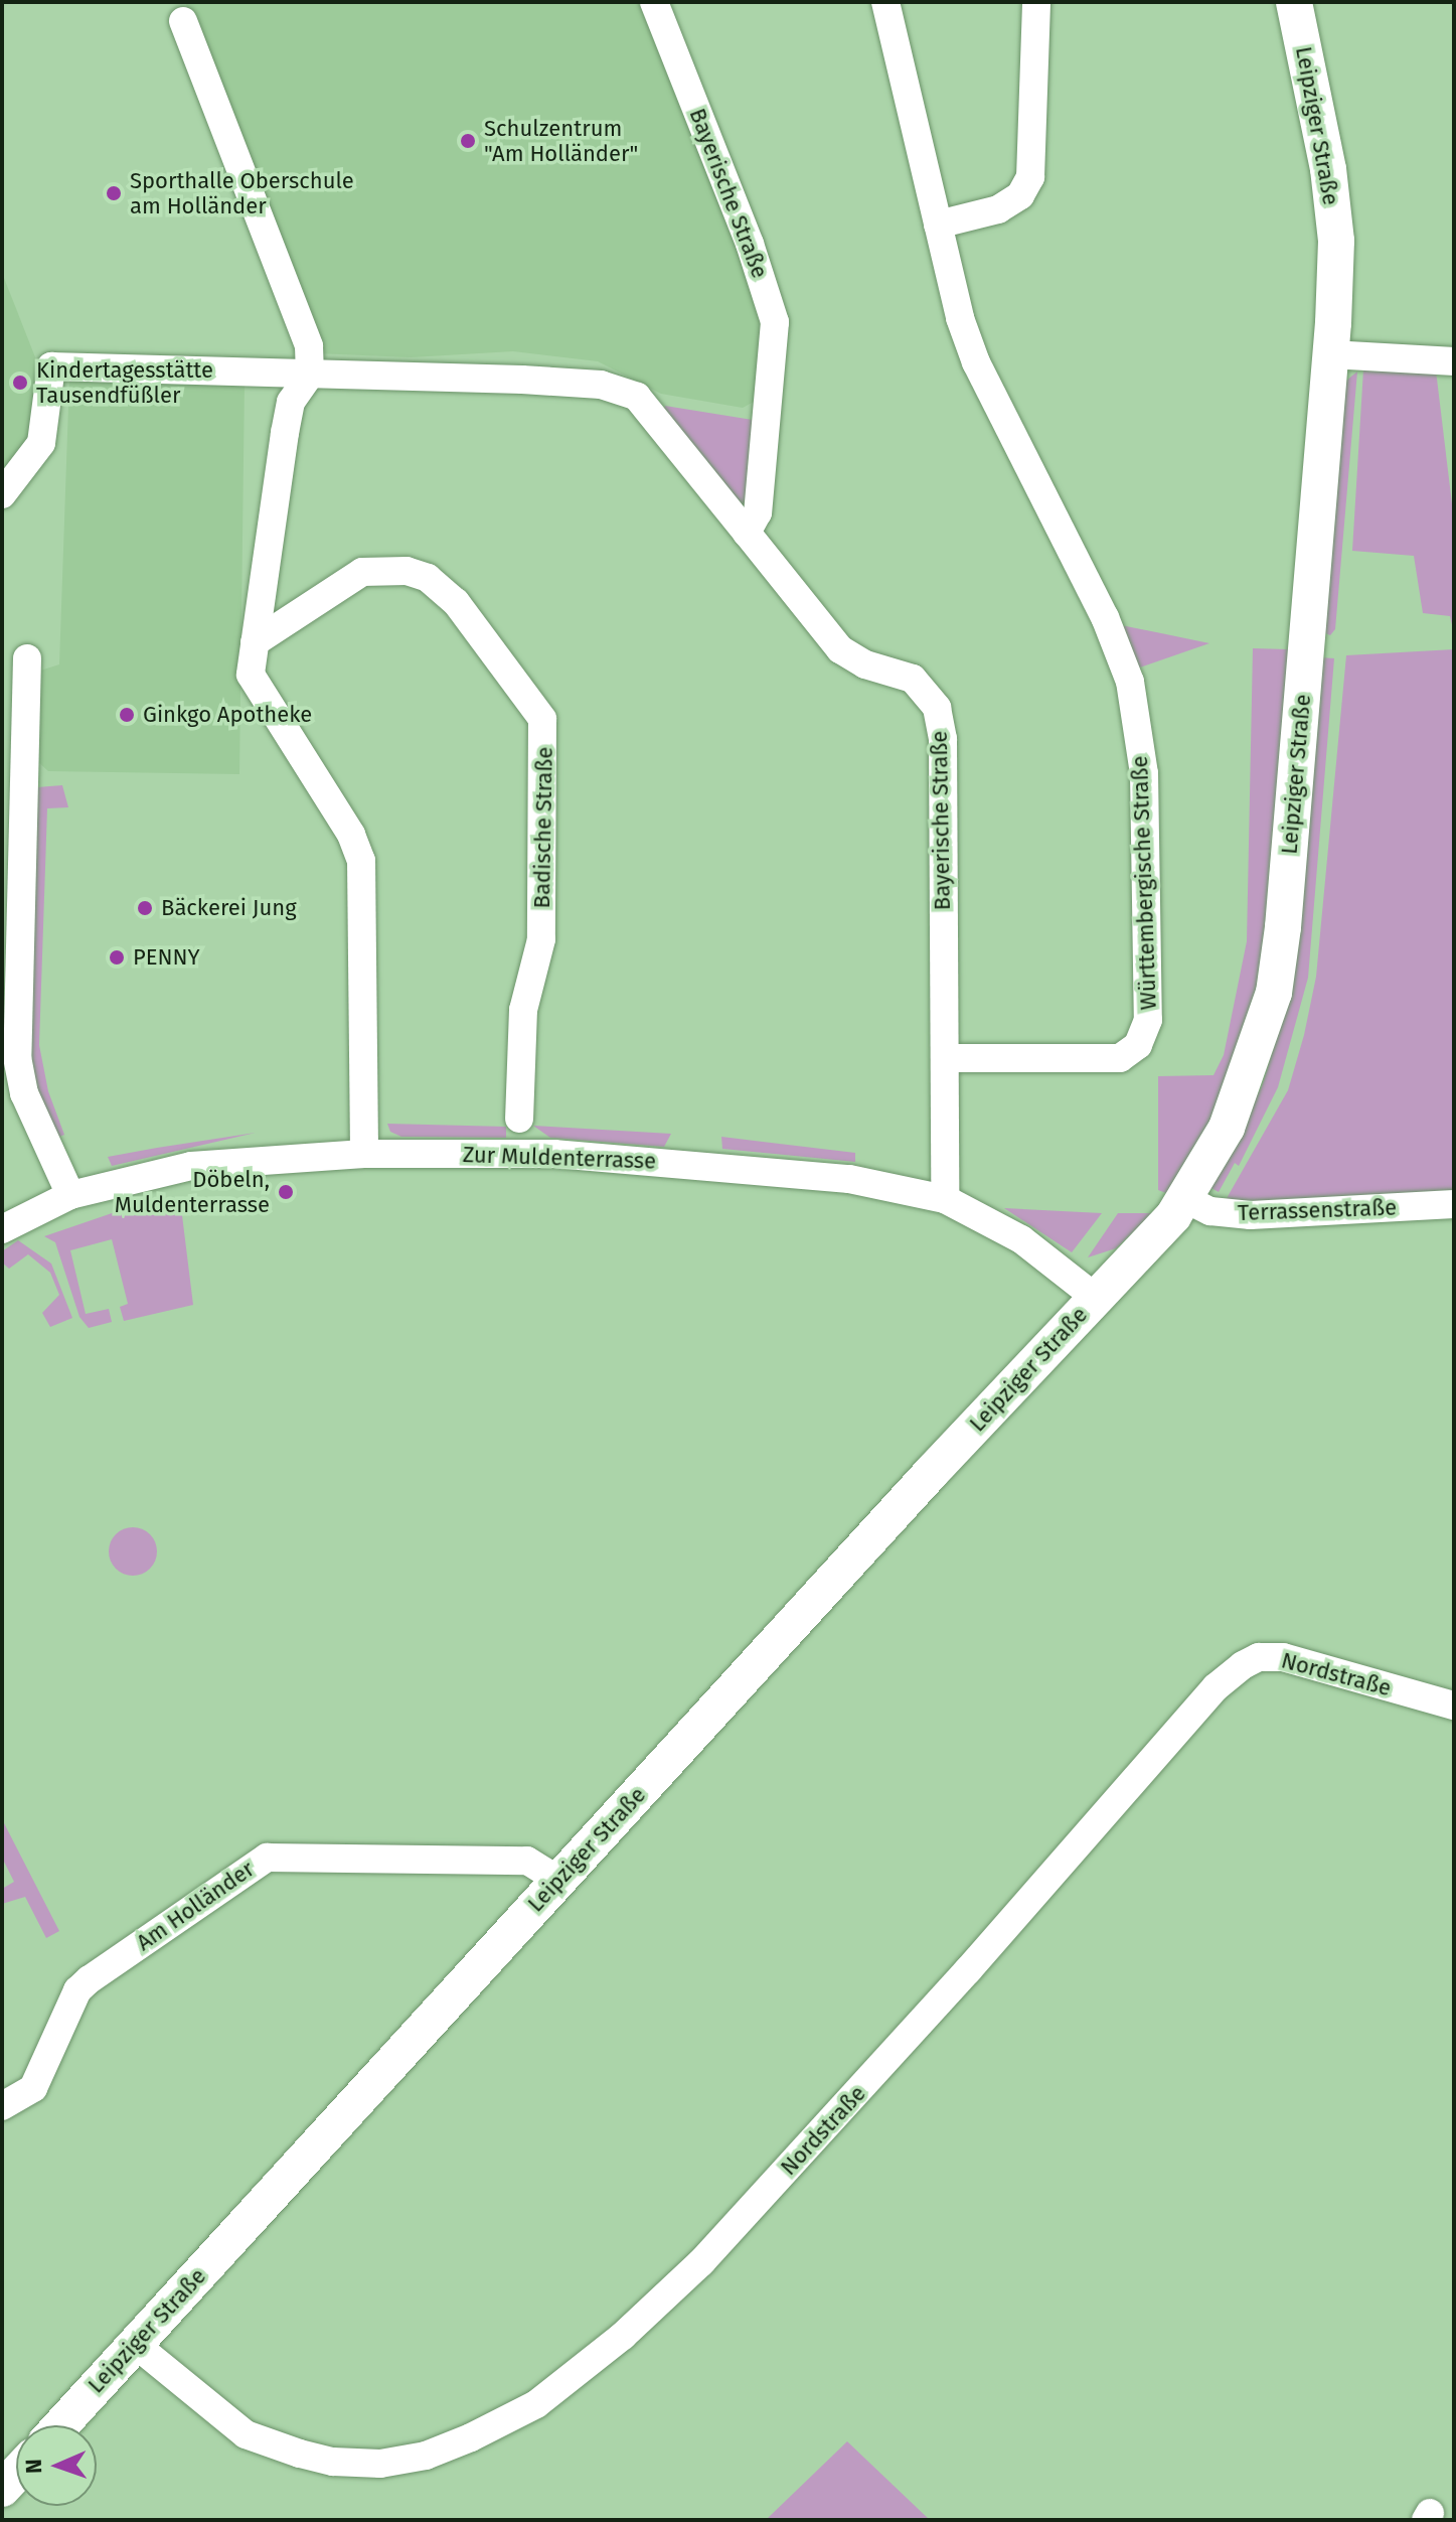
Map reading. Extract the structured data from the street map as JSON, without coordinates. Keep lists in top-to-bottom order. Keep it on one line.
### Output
{"streets":{"main road":["Leipziger Straße"],"street":["Bayerische Straße","Badische Straße","Württembergische Straße","Zur Muldenterrasse","Terrassenstraße","Nordstraße","Am Holländer"]},"crossings":[["Leipziger Straße","Zur Muldenterrasse"],["Leipziger Straße","Terrassenstraße"],["Leipziger Straße","Nordstraße"],["Leipziger Straße","Am Holländer"],["Bayerische Straße","Württembergische Straße"],["Bayerische Straße","Zur Muldenterrasse"]],"places":["Schulzentrum \"Am Holländer\"","Sporthalle Oberschule am Holländer","Kindertagesstätte Tausendfüßler","Ginkgo Apotheke","Bäckerei Jung","PENNY","Döbeln, Muldenterrasse"],"north":"left"}
